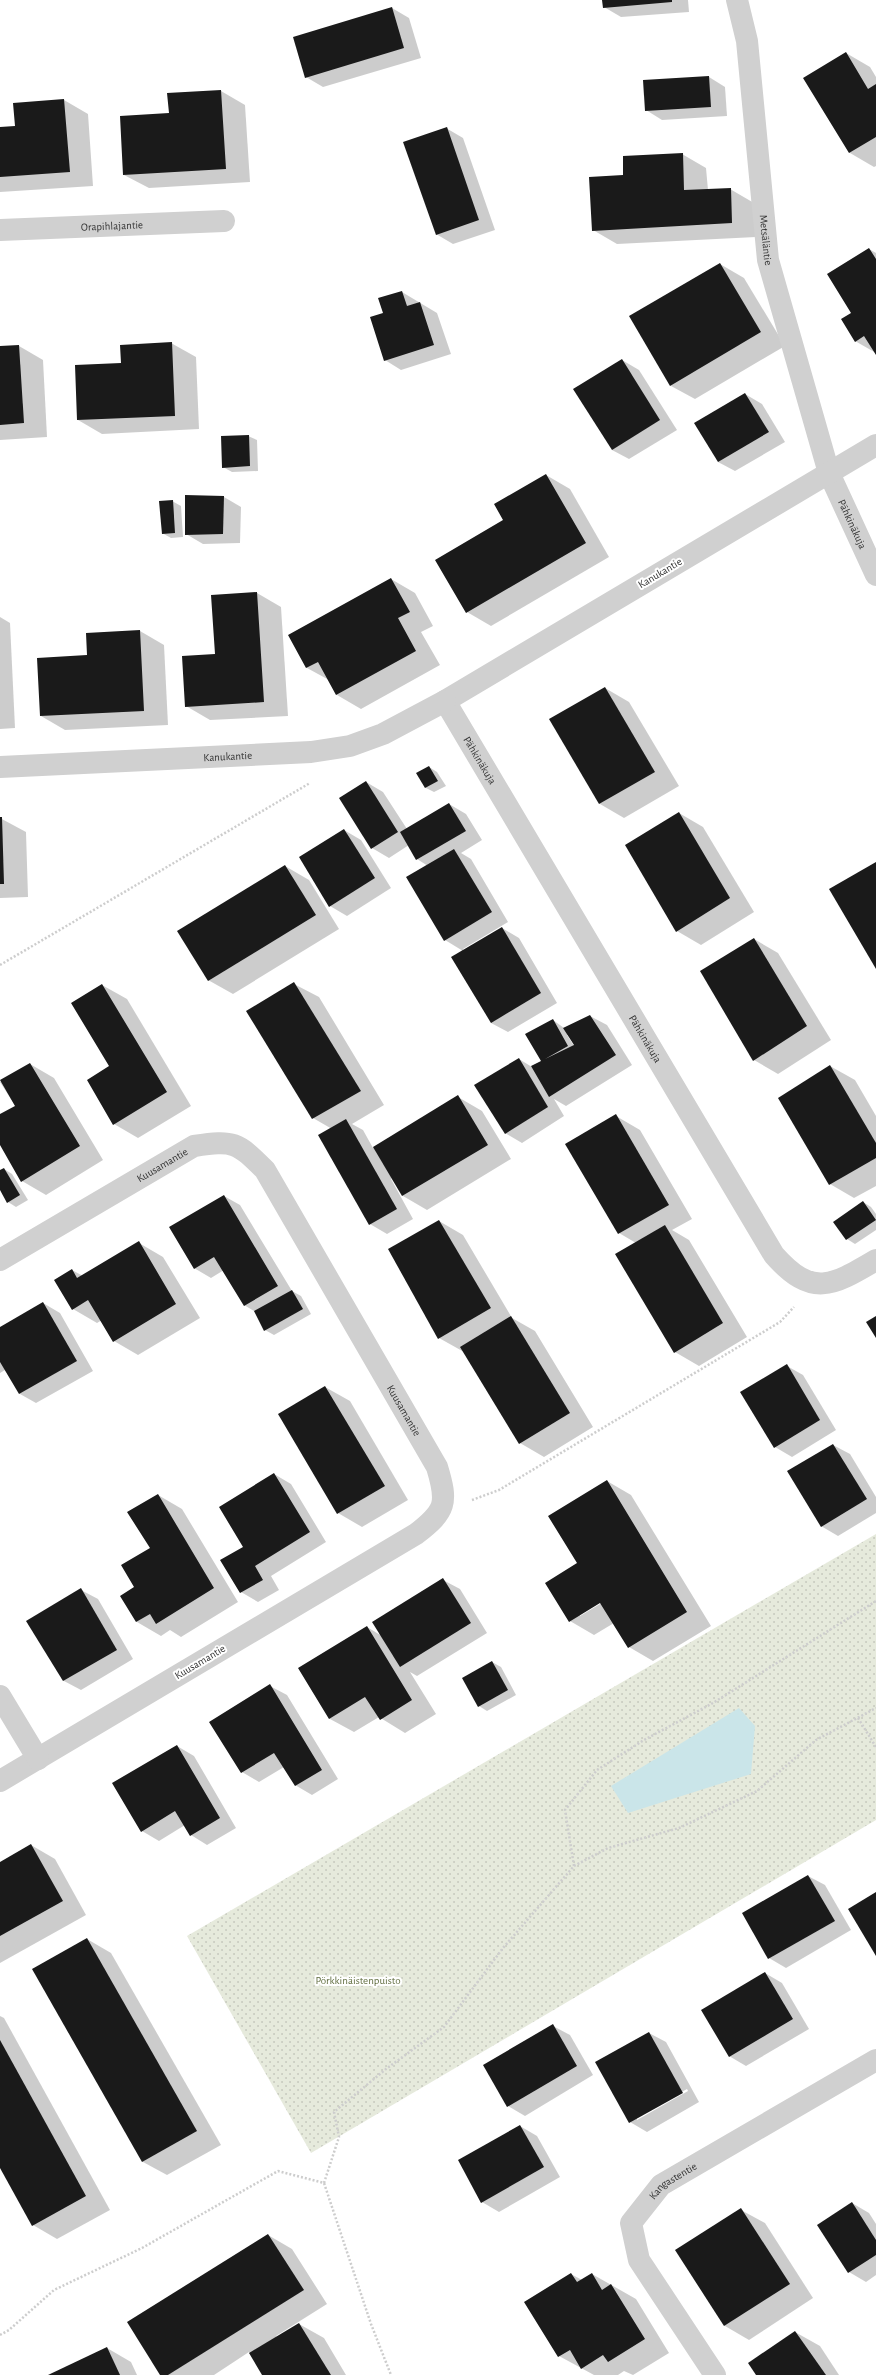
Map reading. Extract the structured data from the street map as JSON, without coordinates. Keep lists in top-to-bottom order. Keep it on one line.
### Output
{"streets":{"street":["Orapihlajantie","Metsäläntie","Pähkinäkuja","Kanukantie","Kuusamantie","Kangastentie"]},"crossings":[["Metsäläntie","Pähkinäkuja"],["Metsäläntie","Kanukantie"],["Pähkinäkuja","Kanukantie"]],"parks":["Pörkkinäistenpuisto"]}
